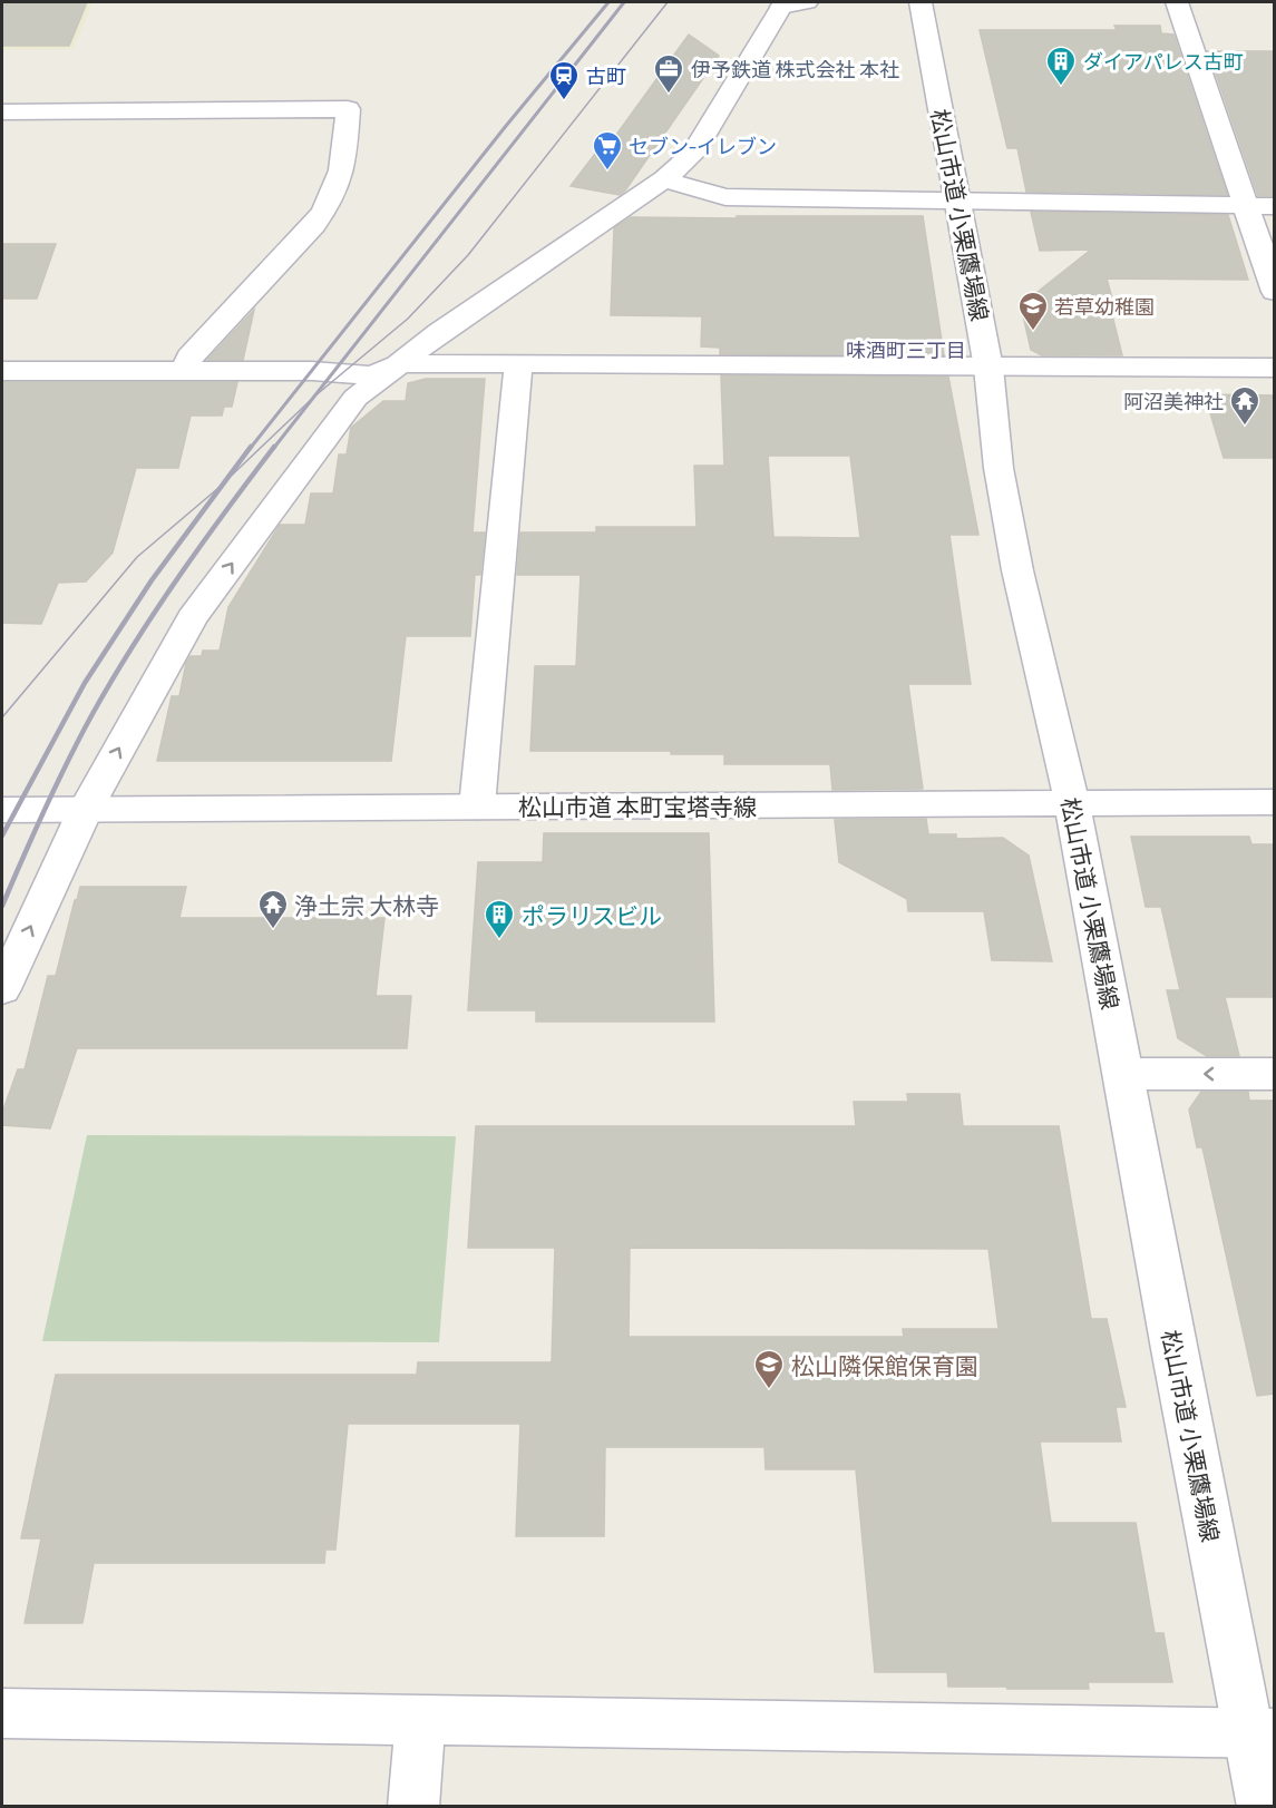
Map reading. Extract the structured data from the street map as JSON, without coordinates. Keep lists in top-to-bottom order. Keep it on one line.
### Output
{"streets":{"street":["松山市道 小栗鷹場線","松山市道 本町宝塔寺線"]},"crossings":[["松山市道 小栗鷹場線","松山市道 本町宝塔寺線"]],"districts":["味酒町三丁目"],"places":{"building":["ダイアパレス古町","ポラリスビル"],"office":["伊予鉄道 株式会社 本社"],"station":["古町"],"supermarket":["セブン-イレブン"],"school or university":["若草幼稚園","松山隣保館保育園"],"temple":["阿沼美神社","浄土宗 大林寺"]}}
